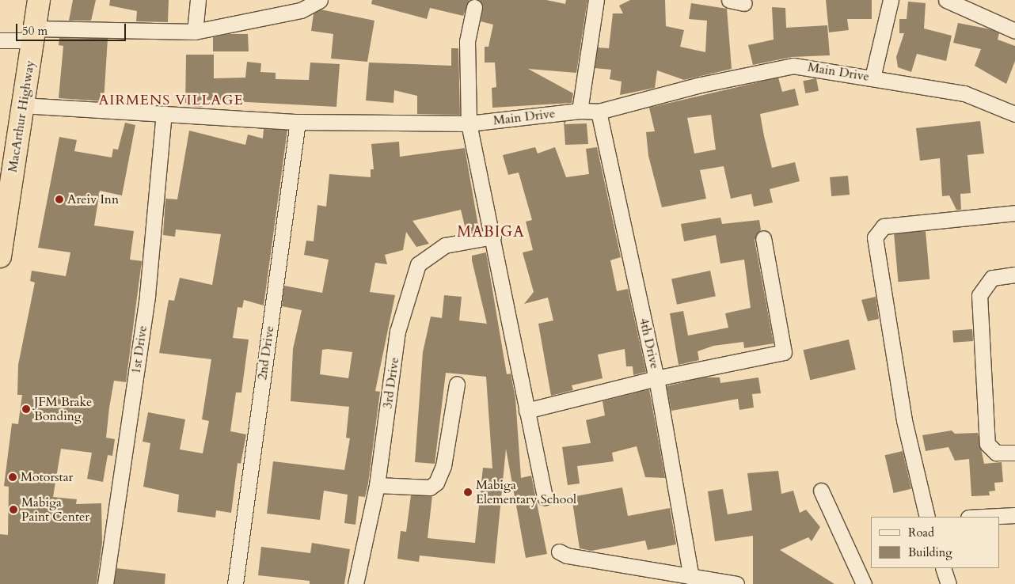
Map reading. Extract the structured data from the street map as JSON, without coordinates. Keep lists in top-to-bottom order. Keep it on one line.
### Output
{"streets":{"highway":["MacArthur Highway"],"street":["Main Drive","4th Drive","1st Drive","2nd Drive","3rd Drive"]},"crossings":[["Main Drive","MacArthur Highway"],["Main Drive","4th Drive"],["Main Drive","1st Drive"],["Main Drive","2nd Drive"]],"districts":["AIRMENS VILLAGE","MABIGA"],"places":["Areiv Inn","JFM Brake Bonding","Motorstar","Mabiga Elementary School","Mabiga Paint Center"],"legend":["Road","Building"],"scale_bar":"50 m"}
